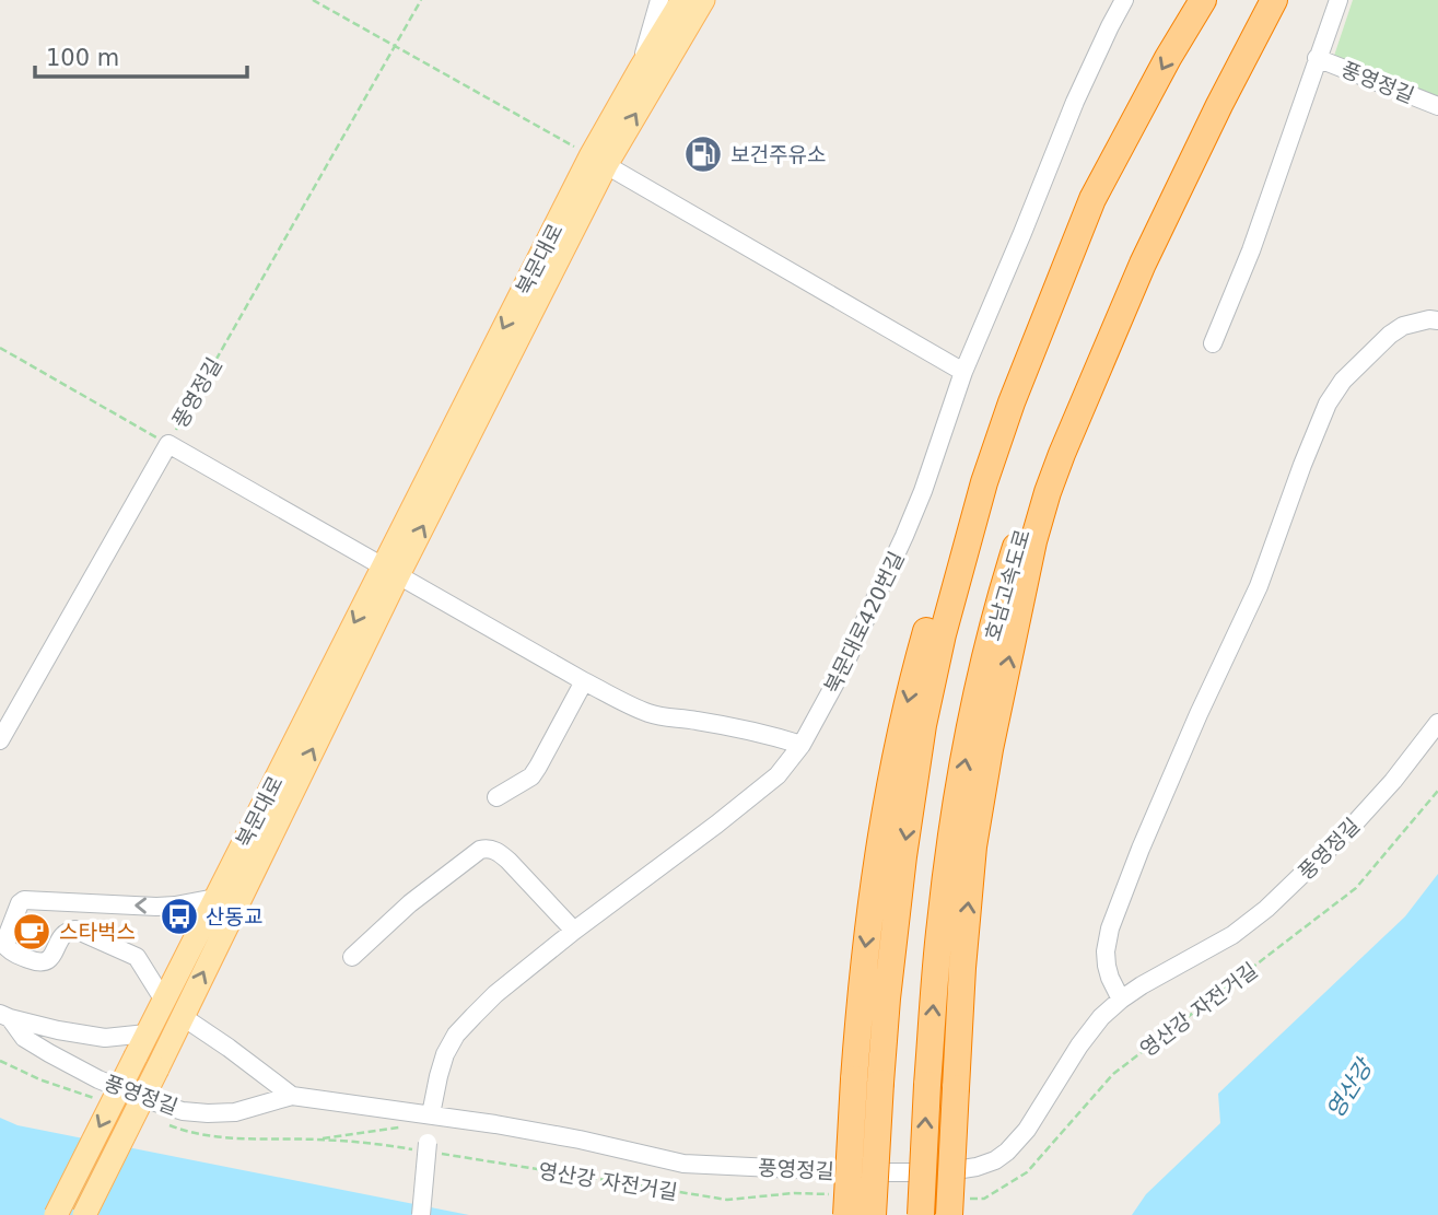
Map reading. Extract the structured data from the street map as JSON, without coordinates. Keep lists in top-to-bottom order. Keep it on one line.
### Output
{"streets":{"highway":["호남고속도로"],"main road":["북문대로"],"street":["풍영정길","북문대로420번길"],"path":["영산강 자전거길"]},"crossings":[["풍영정길","북문대로420번길"],["풍영정길","영산강 자전거길"],["북문대로420번길","영산강 자전거길"]],"water":["영산강"],"places":{"fuel station":["보건주유소"],"bus stop":["산동교"],"cafe":["스타벅스"]},"scale_bar":"100 m"}
